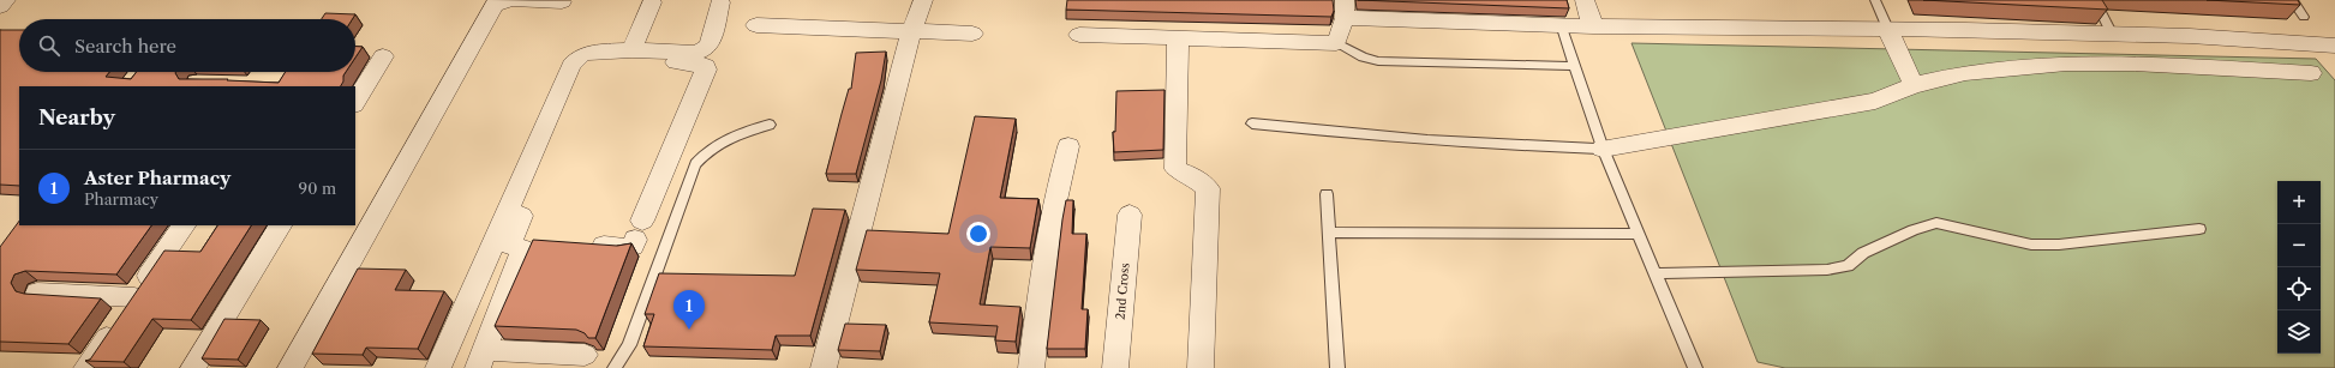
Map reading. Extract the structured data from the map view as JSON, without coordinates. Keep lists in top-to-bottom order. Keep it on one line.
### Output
{"streets":{"street":["2nd Cross"]},"page":{"search":"Search here","heading":"Nearby","list":[{"mark":"1","name":"Aster Pharmacy","note":"Pharmacy","value":"90 m"}],"map_buttons":["+","−"],"pins":"1"}}
